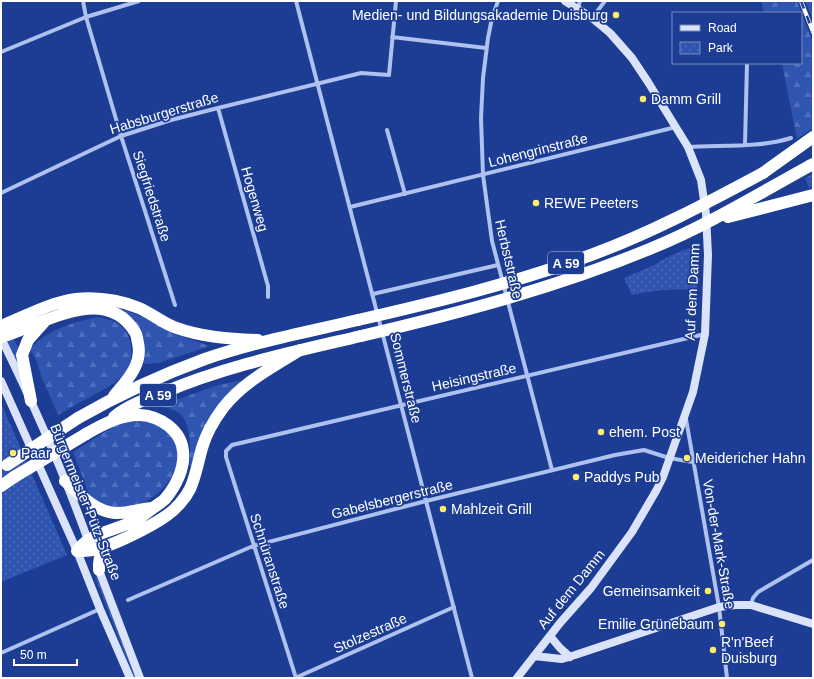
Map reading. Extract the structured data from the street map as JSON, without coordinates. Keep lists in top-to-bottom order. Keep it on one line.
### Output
{"streets":{"highway":["A 59"],"street":["Habsburgerstraße","Lohengrinstraße","Siegfriedstraße","Hogenweg","Herbststraße","Auf dem Damm","Heisingstraße","Sommerstraße","Gabelsbergerstraße","Bürgermeister-Pütz-Straße","Von-der-Mark-Straße","Schnüranstraße","Stolzestraße"]},"crossings":[["Habsburgerstraße","Siegfriedstraße"],["Habsburgerstraße","Hogenweg"],["Habsburgerstraße","Sommerstraße"],["Lohengrinstraße","Herbststraße"],["Lohengrinstraße","Auf dem Damm"],["Lohengrinstraße","Sommerstraße"],["Herbststraße","Heisingstraße"],["Herbststraße","Gabelsbergerstraße"],["Auf dem Damm","Heisingstraße"],["Auf dem Damm","Gabelsbergerstraße"],["Auf dem Damm","Von-der-Mark-Straße"],["Heisingstraße","Sommerstraße"],["Heisingstraße","Schnüranstraße"],["Sommerstraße","Gabelsbergerstraße"],["Sommerstraße","Stolzestraße"],["Gabelsbergerstraße","Von-der-Mark-Straße"],["Gabelsbergerstraße","Schnüranstraße"],["Schnüranstraße","Stolzestraße"]],"places":["Medien- und Bildungsakademie Duisburg","Damm Grill","REWE Peeters","ehem. Post","Paar","Meidericher Hahn","Paddys Pub","Mahlzeit Grill","Gemeinsamkeit","Emilie Grünebaum","R'n'Beef Duisburg"],"legend":["Road","Park"],"scale_bar":"50 m"}
